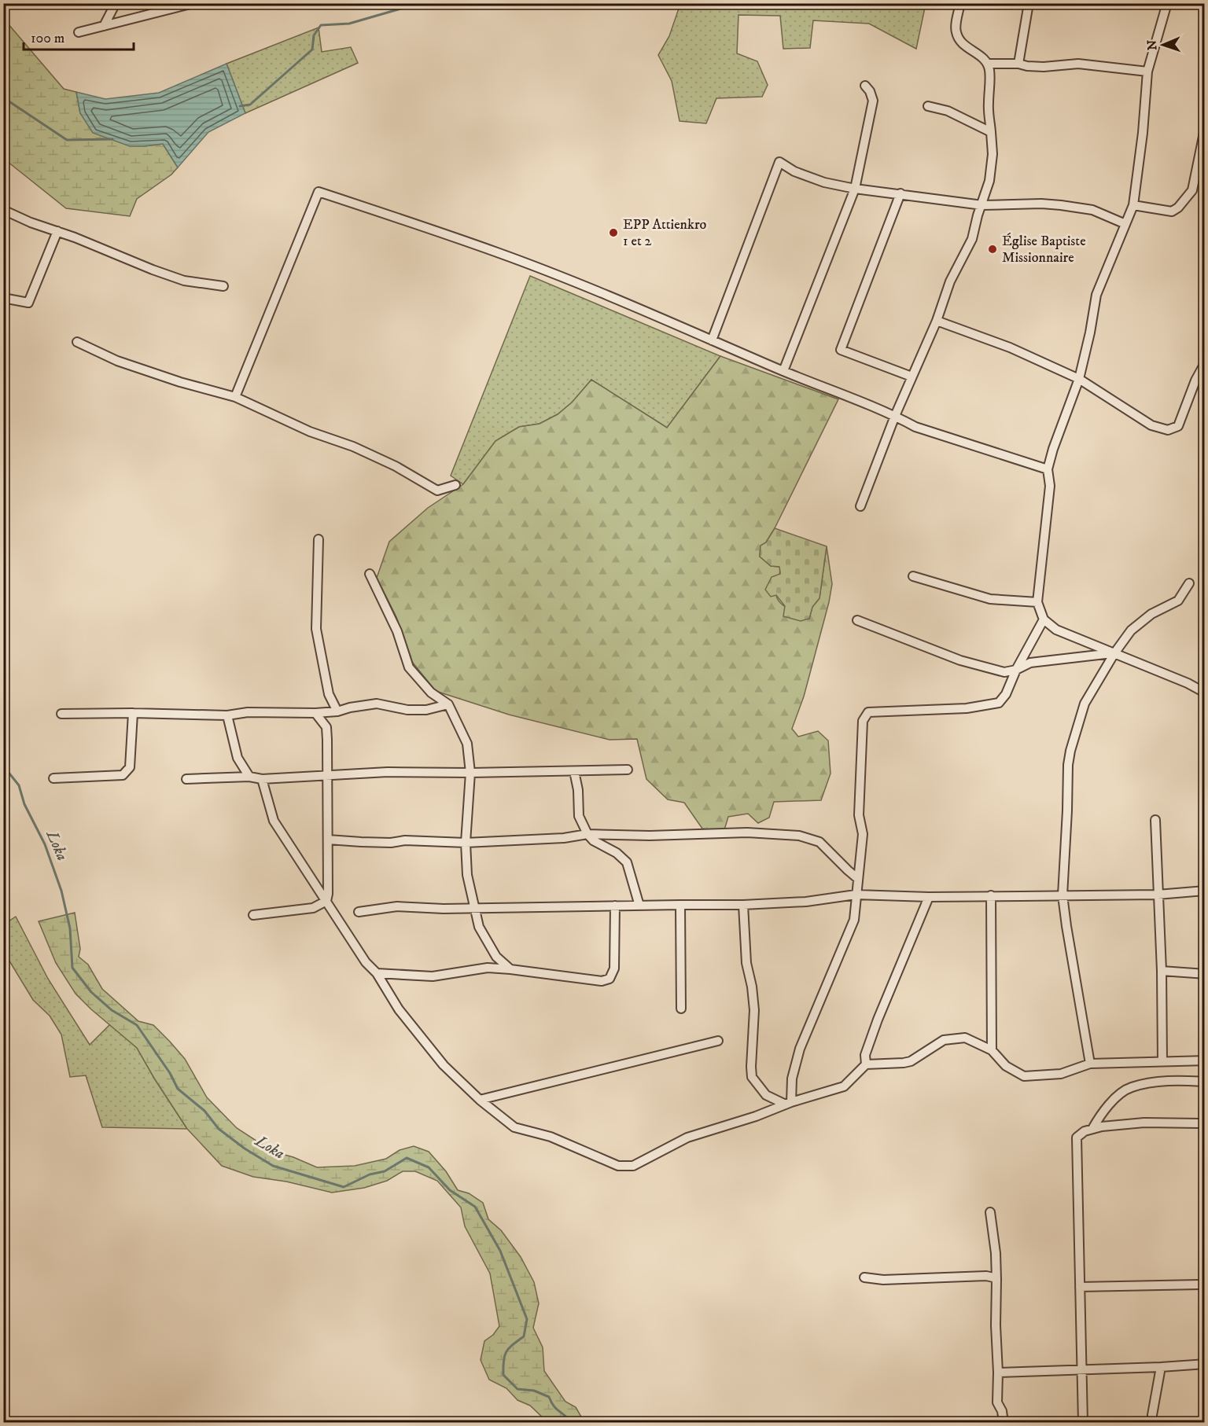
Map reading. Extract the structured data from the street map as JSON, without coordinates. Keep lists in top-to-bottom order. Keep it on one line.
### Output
{"water":["Loka"],"places":["EPP Attienkro 1 et 2","Église Baptiste Missionnaire"],"scale_bar":"100 m","north":"left"}
